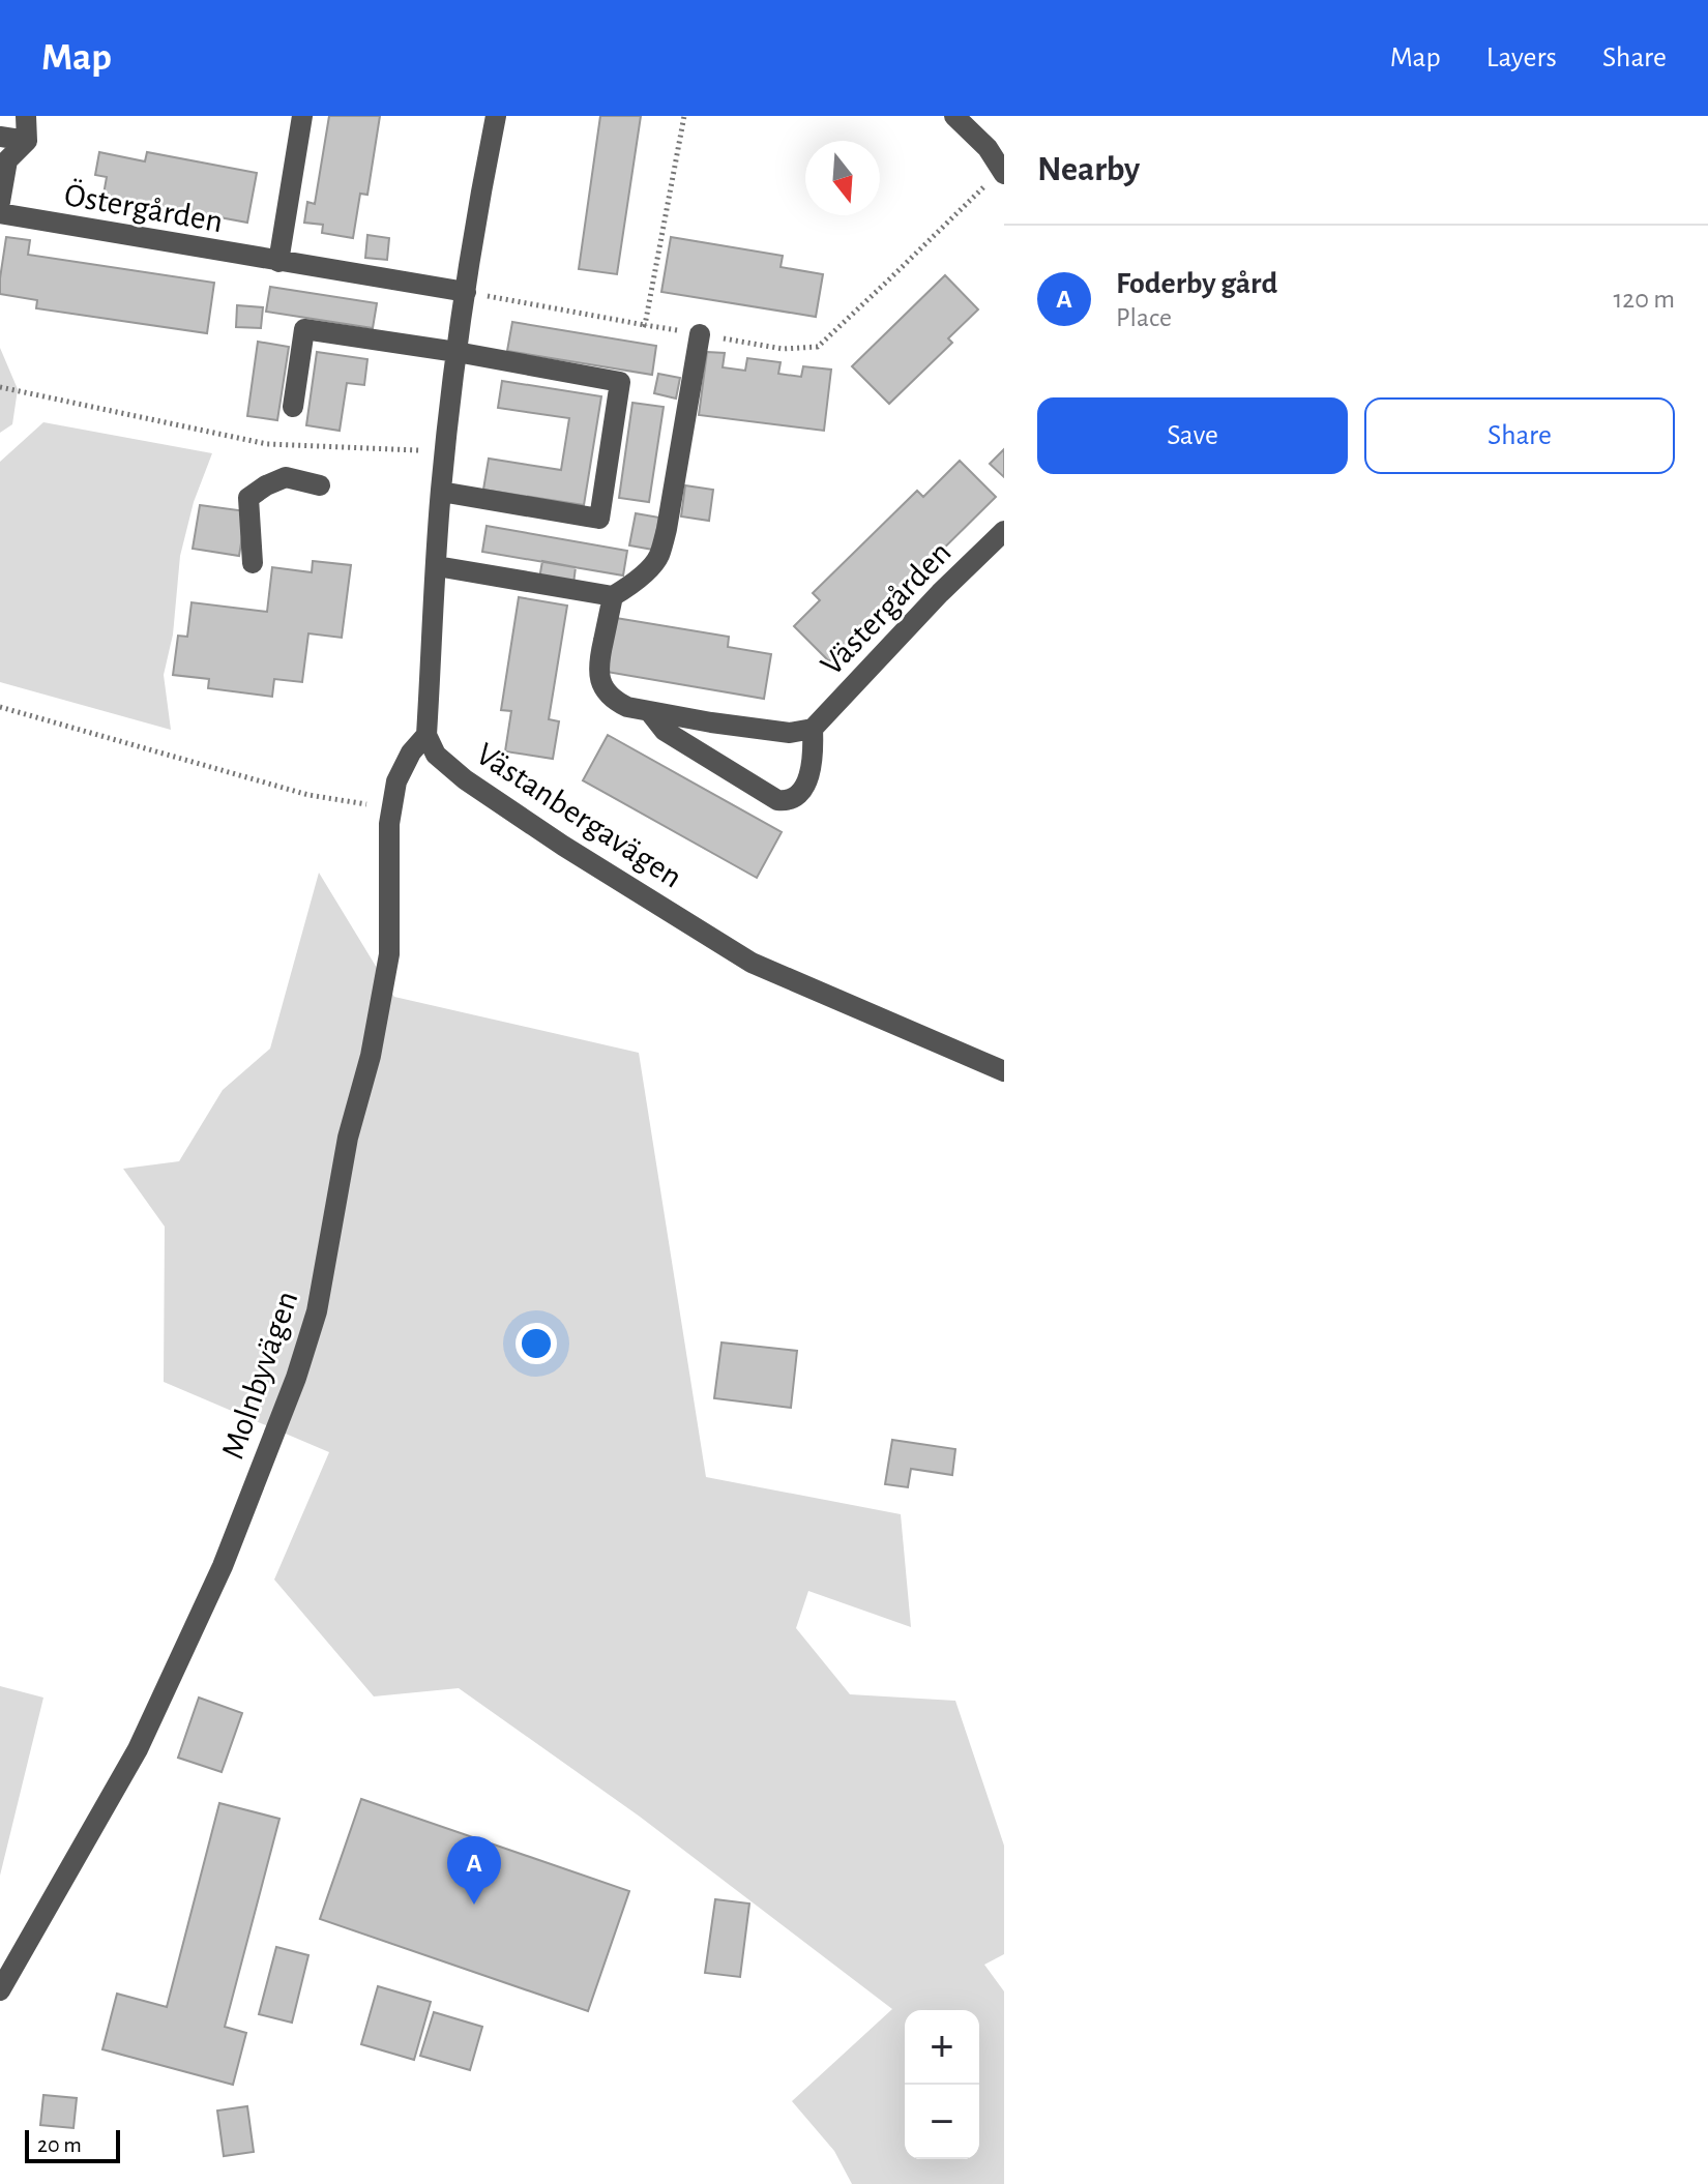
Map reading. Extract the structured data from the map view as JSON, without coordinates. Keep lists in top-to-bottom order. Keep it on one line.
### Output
{"streets":{"street":["Östergården","Västergården","Västanbergavägen","Molnbyvägen"]},"crossings":[["Västanbergavägen","Molnbyvägen"]],"scale_bar":"20 m","north":"bottom","page":{"header":"Map","nav":["Map","Layers","Share"],"heading":"Nearby","list":[{"mark":"A","name":"Foderby gård","note":"Place","value":"120 m"}],"buttons":["Save","Share"],"pins":"A","map_buttons":["+","−"],"scale":"20 m"}}
